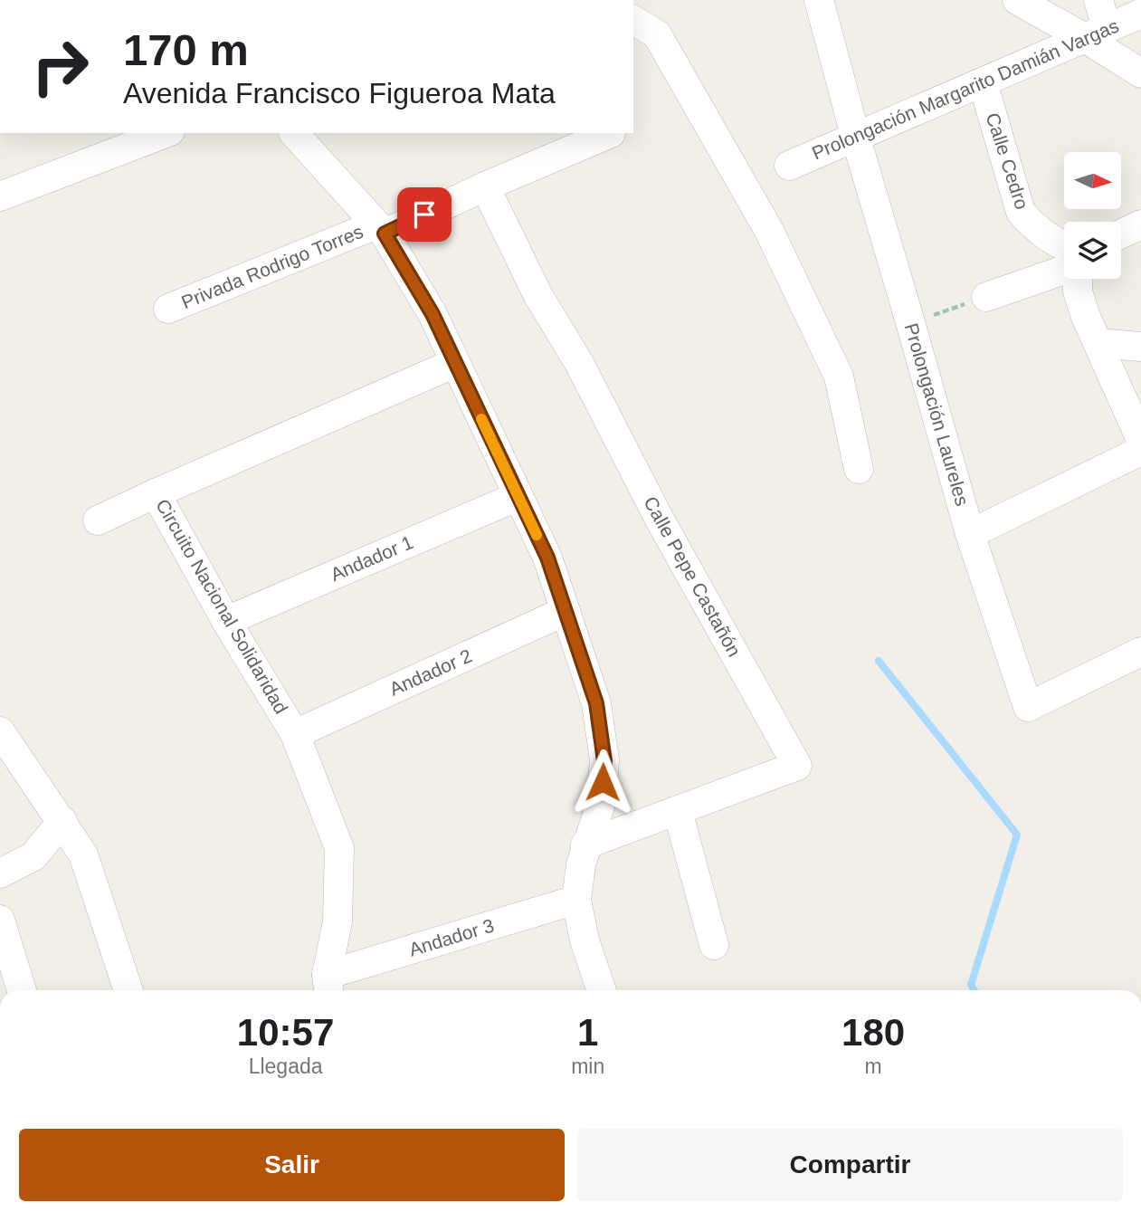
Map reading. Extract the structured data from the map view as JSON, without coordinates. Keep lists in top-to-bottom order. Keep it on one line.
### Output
{"streets":{"street":["Prolongación Margarito Damián Vargas","Calle Cedro","Privada Rodrigo Torres","Prolongación Laureles","Andador 1","Calle Pepe Castañón","Circuito Nacional Solidaridad","Andador 2","Andador 3"]},"crossings":[["Prolongación Margarito Damián Vargas","Calle Cedro"],["Prolongación Margarito Damián Vargas","Prolongación Laureles"],["Privada Rodrigo Torres","Calle Pepe Castañón"],["Andador 1","Circuito Nacional Solidaridad"],["Circuito Nacional Solidaridad","Andador 2"],["Circuito Nacional Solidaridad","Andador 3"]],"north":"right","page":{"turn":["170 m","Avenida Francisco Figueroa Mata"],"eta":["10:57","Llegada","1","min","180","m"],"buttons":["Salir","Compartir"]}}
